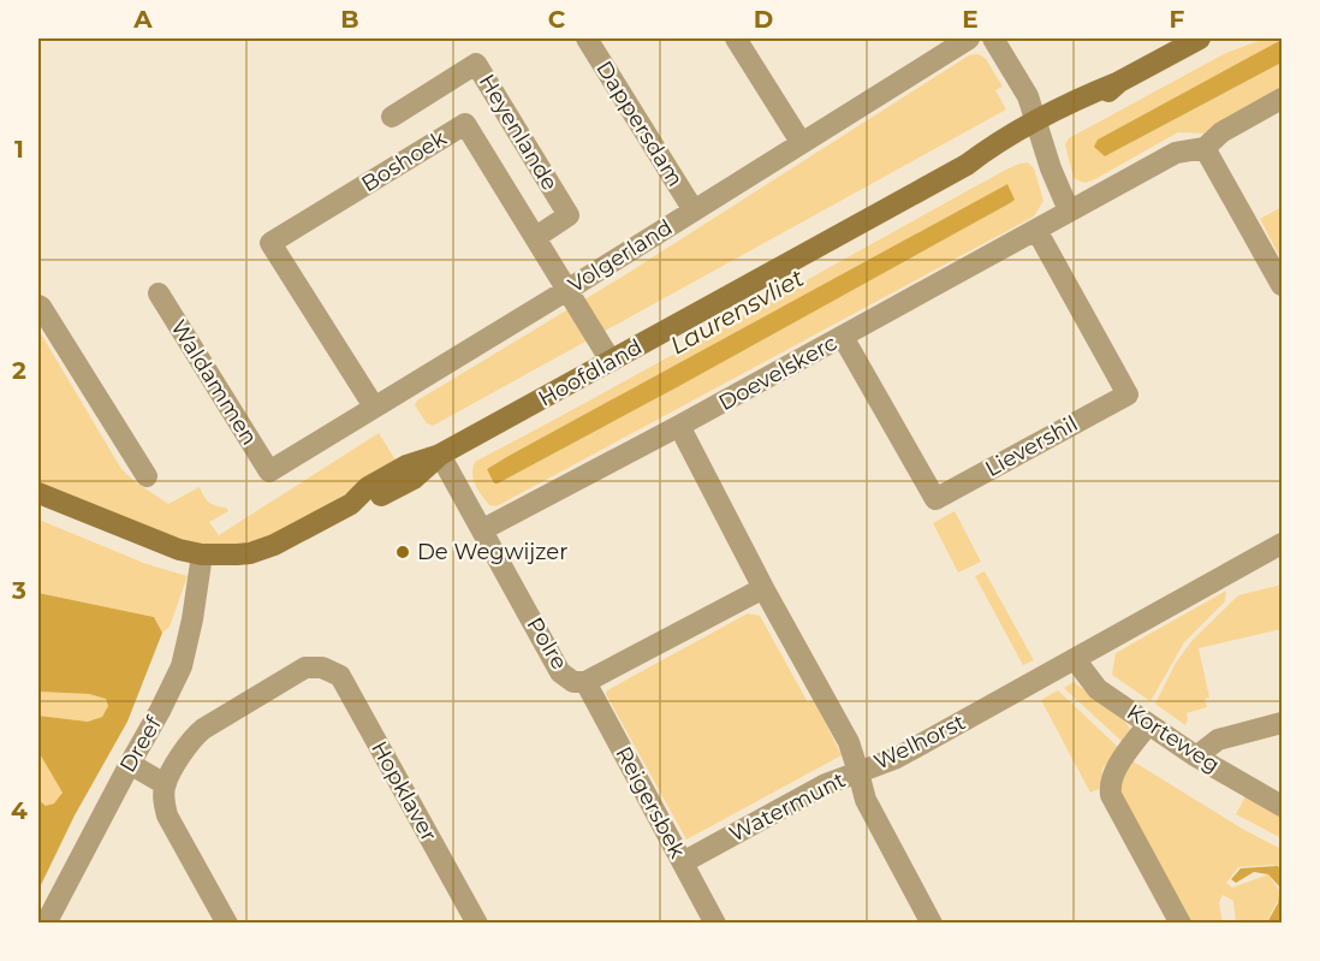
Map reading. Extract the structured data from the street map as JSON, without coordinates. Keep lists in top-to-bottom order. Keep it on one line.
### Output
{"streets":{"street":["Dappersdam","Heyenlande","Boshoek","Volgerland","Hoofdland","Doevelskerc","Waldammen","Lievershil","Polre","Korteweg","Welhorst","Dreef","Hopklaver","Reigersbek","Watermunt"]},"crossings":[["Dappersdam","Volgerland"],["Heyenlande","Boshoek"],["Boshoek","Volgerland"],["Boshoek","Hoofdland"],["Volgerland","Waldammen"],["Hoofdland","Polre"],["Hoofdland","Dreef"],["Doevelskerc","Lievershil"],["Doevelskerc","Polre"],["Doevelskerc","Welhorst"],["Polre","Welhorst"],["Polre","Reigersbek"],["Korteweg","Welhorst"],["Welhorst","Watermunt"],["Reigersbek","Watermunt"]],"water":["Laurensvliet"],"places":["De Wegwijzer"],"grid":{"columns":["A","B","C","D","E","F"],"rows":["1","2","3","4"]}}
